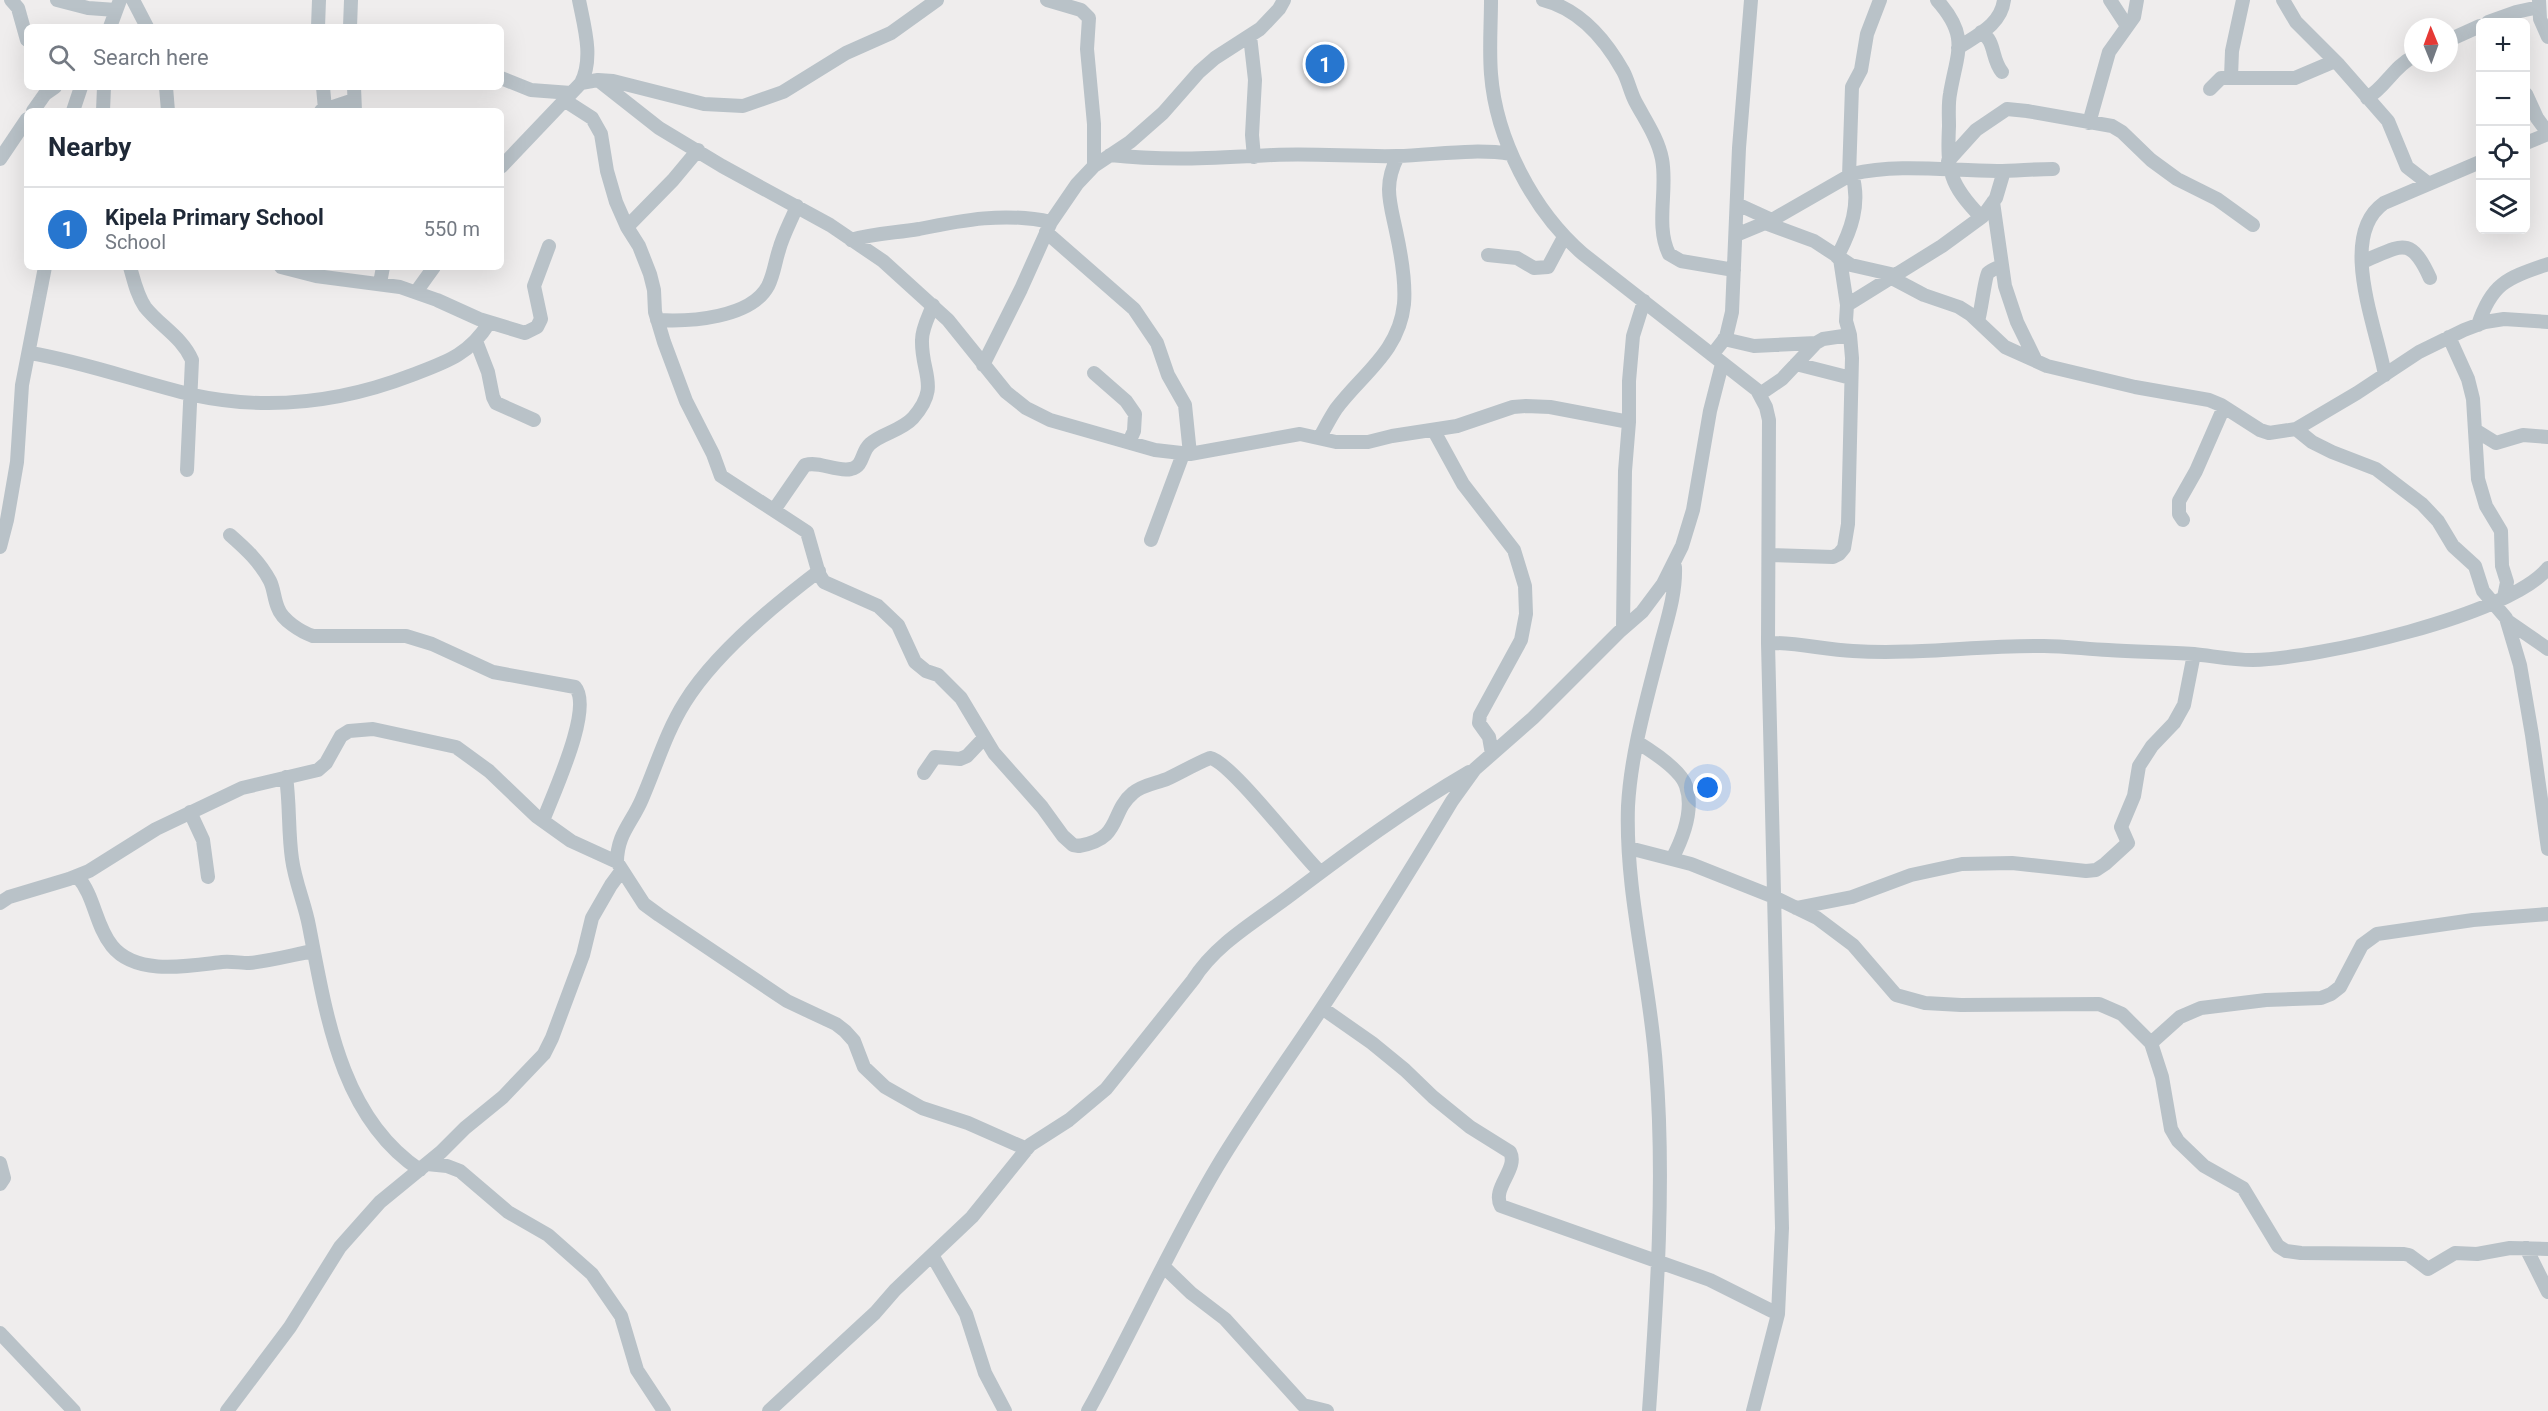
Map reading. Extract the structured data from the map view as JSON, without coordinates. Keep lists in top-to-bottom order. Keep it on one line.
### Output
{"north":"top","page":{"map_buttons":["+","−"],"search":"Search here","pins":"1","heading":"Nearby","list":[{"mark":"1","name":"Kipela Primary School","note":"School","value":"550 m"}]}}
